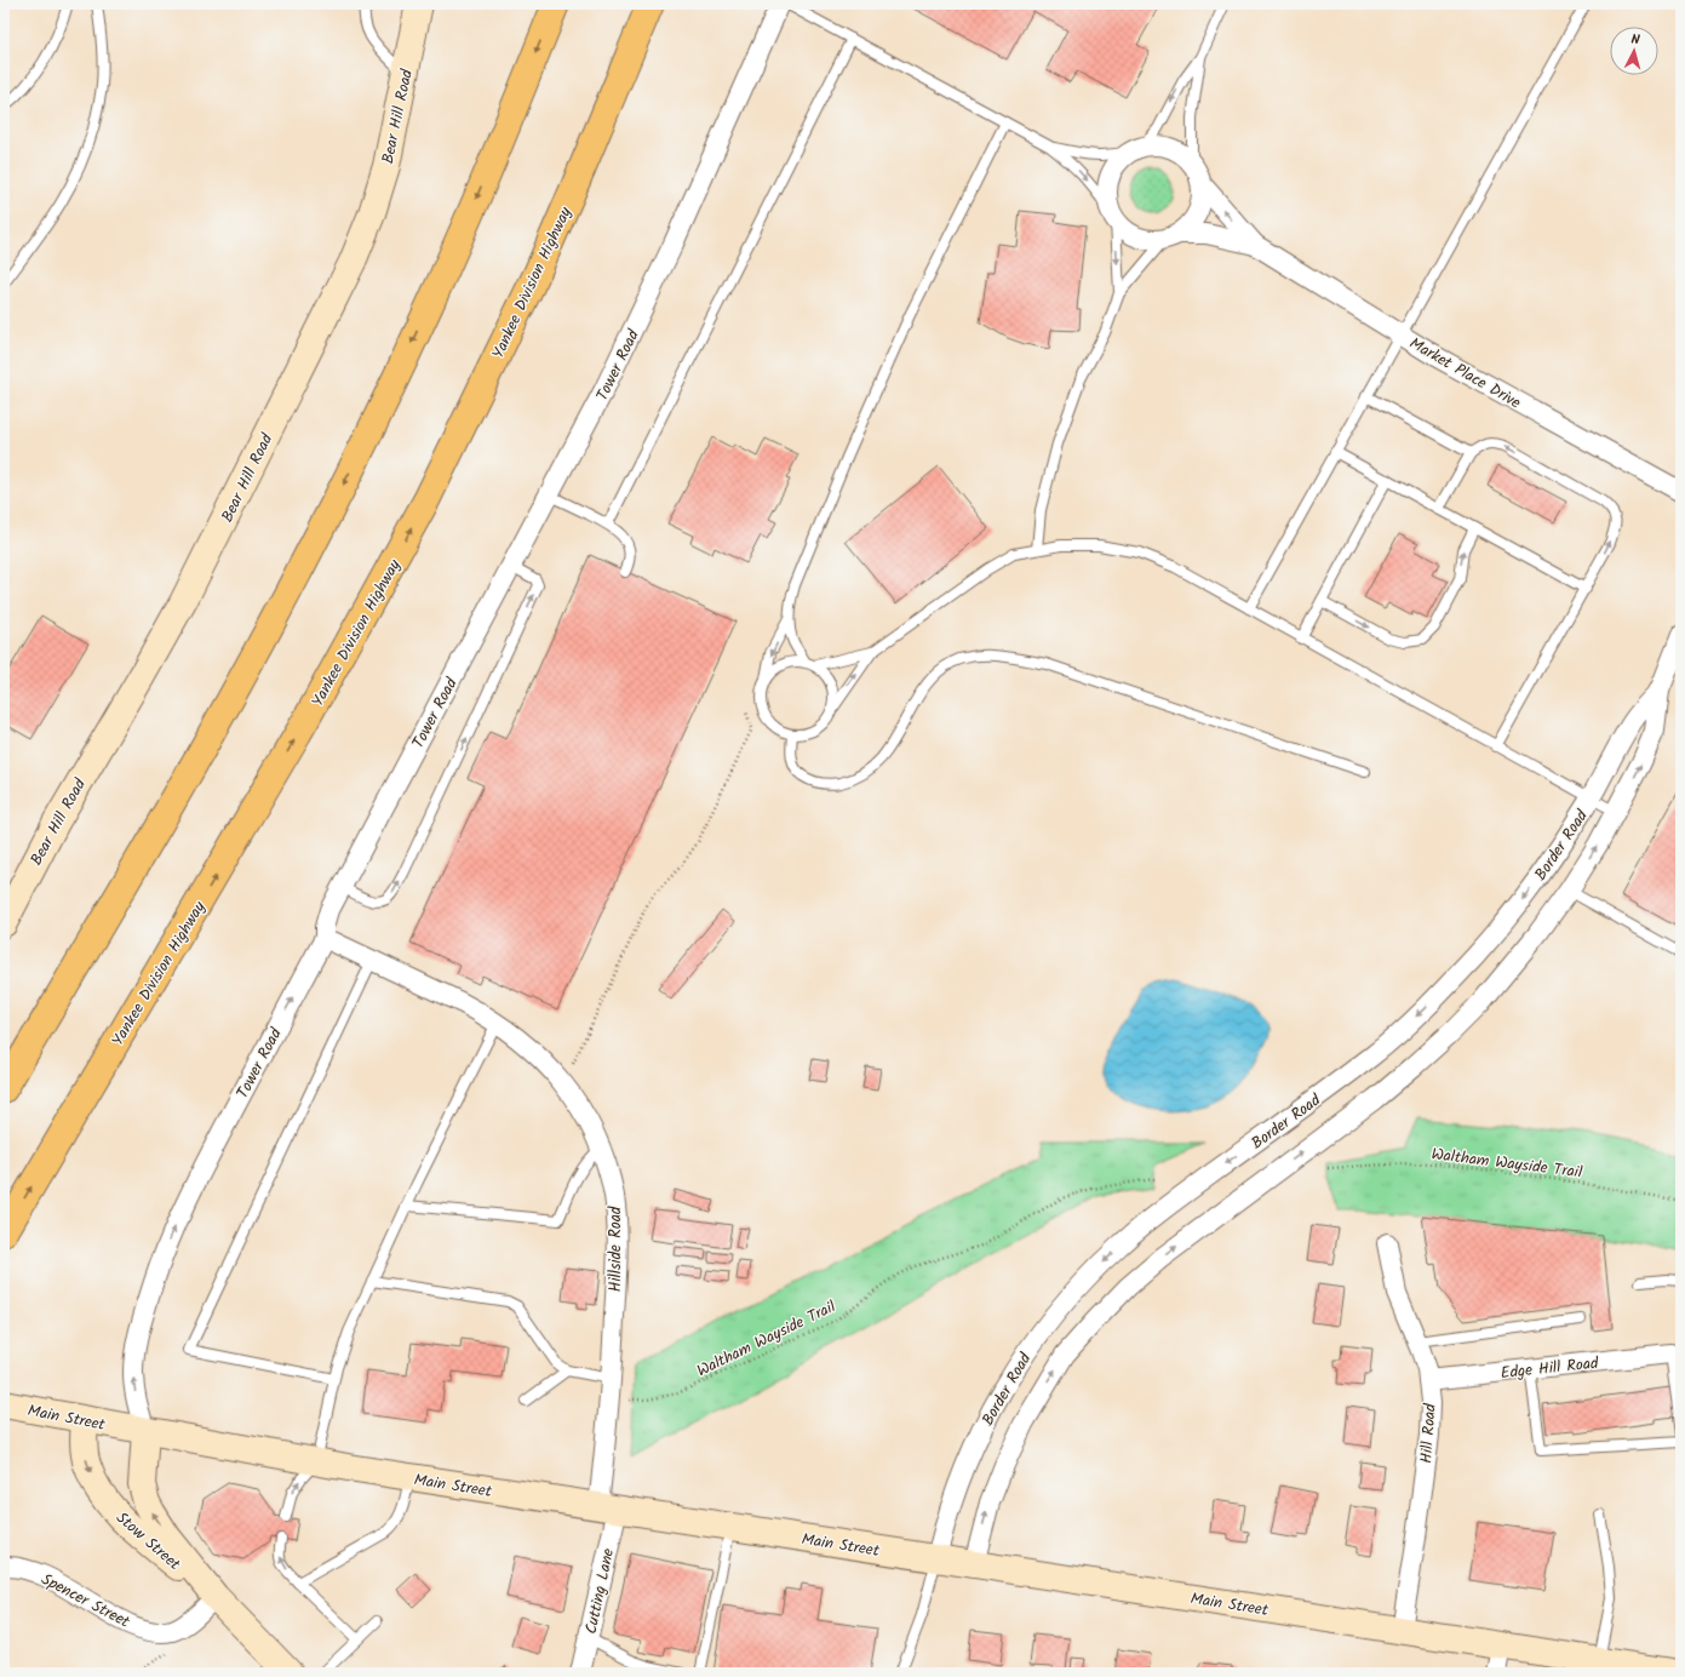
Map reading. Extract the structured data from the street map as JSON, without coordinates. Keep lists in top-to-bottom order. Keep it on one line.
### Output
{"streets":{"highway":["Yankee Division Highway"],"main road":["Bear Hill Road","Main Street","Stow Street"],"street":["Tower Road","Market Place Drive","Border Road","Hillside Road","Edge Hill Road","Hill Road","Cutting Lane","Spencer Street"],"path":["Waltham Wayside Trail"]},"crossings":[["Tower Road","Hillside Road"],["Tower Road","Main Street"],["Tower Road","Stow Street"],["Border Road","Main Street"],["Hillside Road","Main Street"],["Hillside Road","Cutting Lane"],["Edge Hill Road","Hill Road"],["Main Street","Hill Road"],["Main Street","Stow Street"],["Main Street","Cutting Lane"],["Stow Street","Spencer Street"]],"north":"top"}
